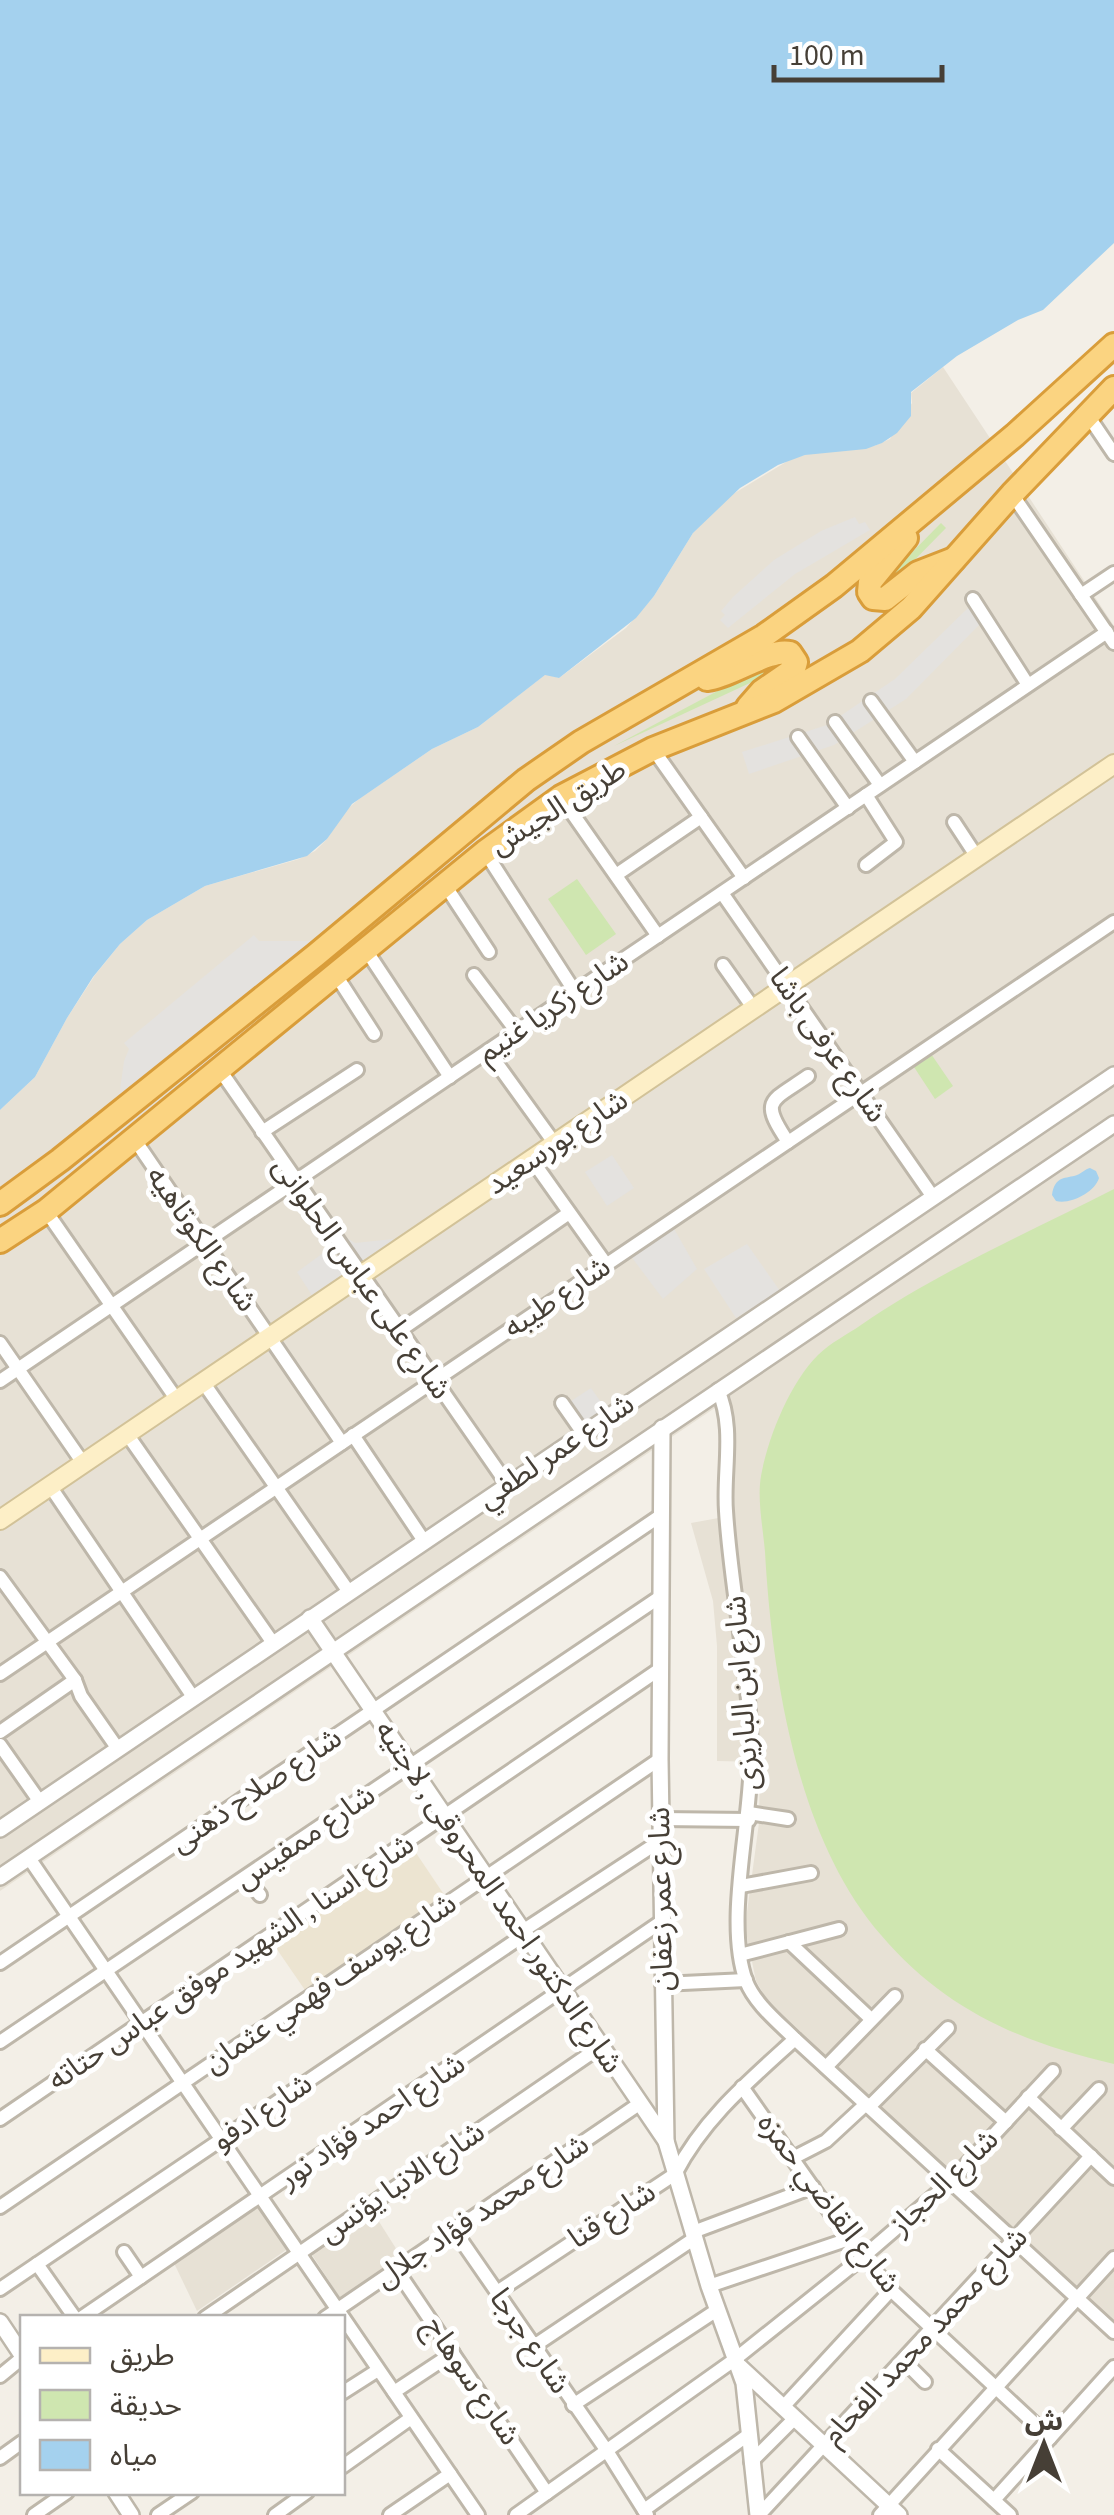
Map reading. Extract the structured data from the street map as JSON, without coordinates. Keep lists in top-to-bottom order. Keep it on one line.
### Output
{"streets":{"highway":["طريق الجيش"],"main road":["شارع بورسعيد"],"street":["شارع زكريا غنيم","شارع عرفى باشا","شارع الكوتاهيه","شارع على عباس الحلوانى","شارع طيبه","شارع عمر لطفي","شارع ابن الباريزى","شارع صلاح ذهنى","شارع ممفيس","شارع الدكتور احمد المحروقى , لاجتيه","شارع عمر زعفان","شارع اسنا , الشهيد موفق عباس حتاته","شارع يوسف فهمي عثمان","شارع ادفو","شارع احمد فؤاد نور","شارع الانبا يؤنس","شارع الحجاز","شارع القاضي حمزه","شارع محمد فؤاد جلال","شارع قنا","شارع محمد محمد الفحام","شارع جرجا","شارع سوهاج"]},"crossings":[["طريق الجيش","شارع الكوتاهيه"],["طريق الجيش","شارع على عباس الحلوانى"],["شارع زكريا غنيم","شارع عرفى باشا"],["شارع زكريا غنيم","شارع الكوتاهيه"],["شارع زكريا غنيم","شارع على عباس الحلوانى"],["شارع عرفى باشا","شارع بورسعيد"],["شارع عرفى باشا","شارع طيبه"],["شارع عرفى باشا","شارع عمر لطفي"],["شارع بورسعيد","شارع الكوتاهيه"],["شارع بورسعيد","شارع على عباس الحلوانى"],["شارع الكوتاهيه","شارع طيبه"],["شارع الكوتاهيه","شارع عمر لطفي"],["شارع على عباس الحلوانى","شارع طيبه"],["شارع على عباس الحلوانى","شارع عمر لطفي"],["شارع عمر لطفي","شارع ابن الباريزى"],["شارع عمر لطفي","شارع الدكتور احمد المحروقى , لاجتيه"],["شارع عمر لطفي","شارع عمر زعفان"],["شارع ابن الباريزى","شارع الحجاز"],["شارع ابن الباريزى","شارع قنا"],["شارع ابن الباريزى","شارع محمد محمد الفحام"],["شارع صلاح ذهنى","شارع الدكتور احمد المحروقى , لاجتيه"],["شارع صلاح ذهنى","شارع عمر زعفان"],["شارع ممفيس","شارع الدكتور احمد المحروقى , لاجتيه"],["شارع ممفيس","شارع عمر زعفان"],["شارع الدكتور احمد المحروقى , لاجتيه","شارع عمر زعفان"],["شارع الدكتور احمد المحروقى , لاجتيه","شارع اسنا , الشهيد موفق عباس حتاته"],["شارع الدكتور احمد المحروقى , لاجتيه","شارع يوسف فهمي عثمان"],["شارع الدكتور احمد المحروقى , لاجتيه","شارع ادفو"],["شارع الدكتور احمد المحروقى , لاجتيه","شارع احمد فؤاد نور"],["شارع الدكتور احمد المحروقى , لاجتيه","شارع الانبا يؤنس"],["شارع الدكتور احمد المحروقى , لاجتيه","شارع محمد فؤاد جلال"],["شارع عمر زعفان","شارع اسنا , الشهيد موفق عباس حتاته"],["شارع عمر زعفان","شارع يوسف فهمي عثمان"],["شارع عمر زعفان","شارع ادفو"],["شارع عمر زعفان","شارع احمد فؤاد نور"],["شارع عمر زعفان","شارع الحجاز"],["شارع عمر زعفان","شارع قنا"],["شارع عمر زعفان","شارع محمد محمد الفحام"],["شارع الحجاز","شارع القاضي حمزه"],["شارع الحجاز","شارع جرجا"],["شارع الحجاز","شارع سوهاج"],["شارع القاضي حمزه","شارع قنا"],["شارع القاضي حمزه","شارع محمد محمد الفحام"],["شارع محمد فؤاد جلال","شارع جرجا"],["شارع محمد فؤاد جلال","شارع سوهاج"],["شارع قنا","شارع جرجا"]],"legend":["طريق","حديقة","مياه"],"scale_bar":"100 m","north":"top"}
